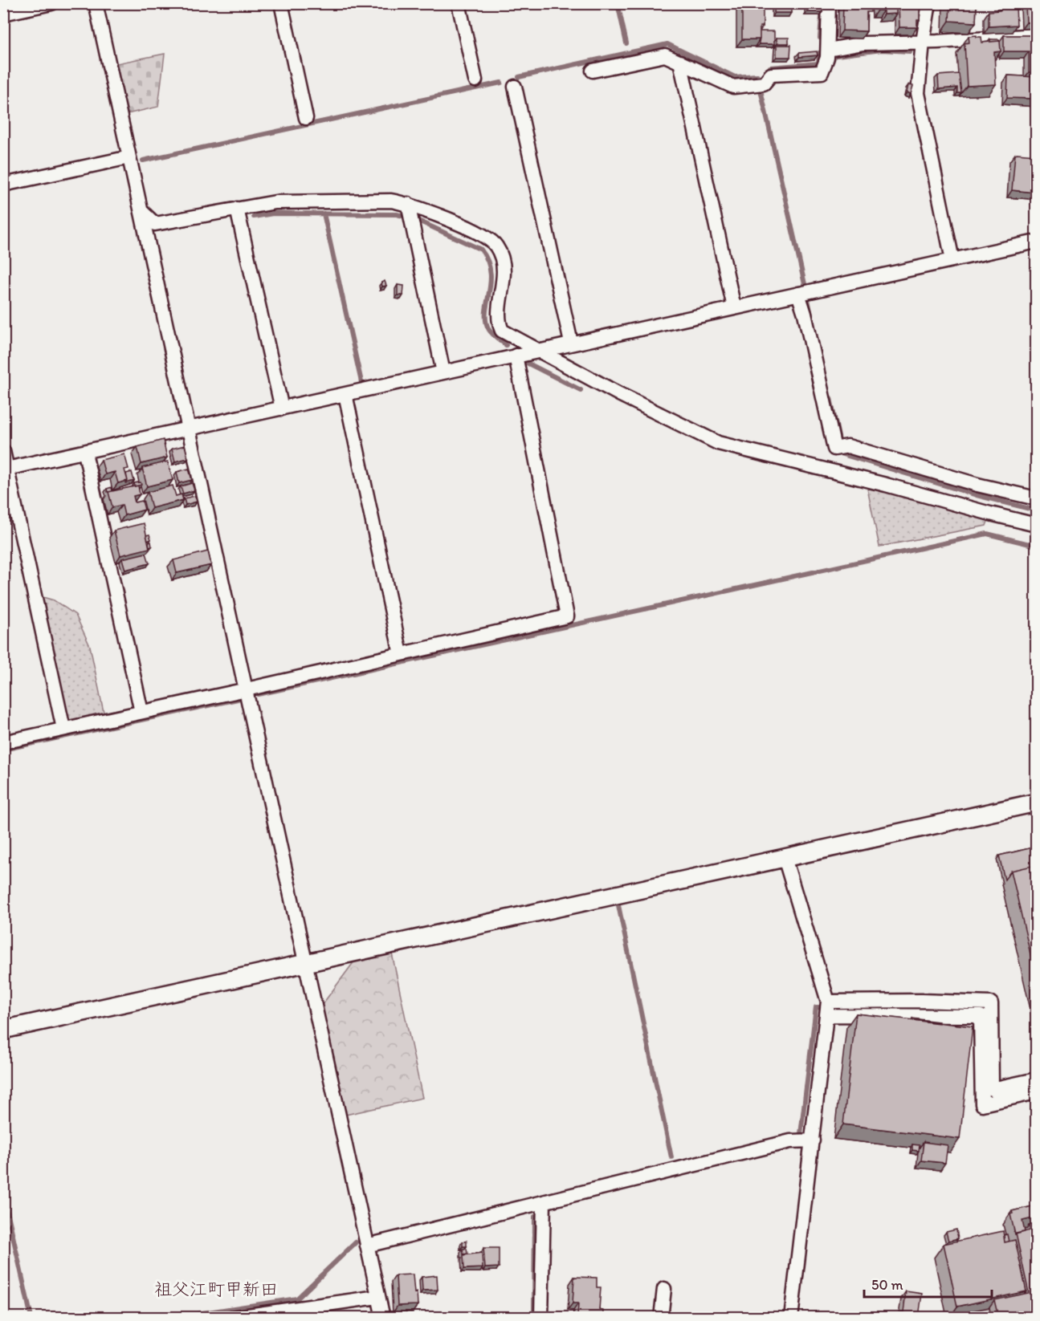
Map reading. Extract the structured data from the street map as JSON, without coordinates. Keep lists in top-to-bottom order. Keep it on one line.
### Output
{"districts":["祖父江町甲新田"],"scale_bar":"50 m"}
